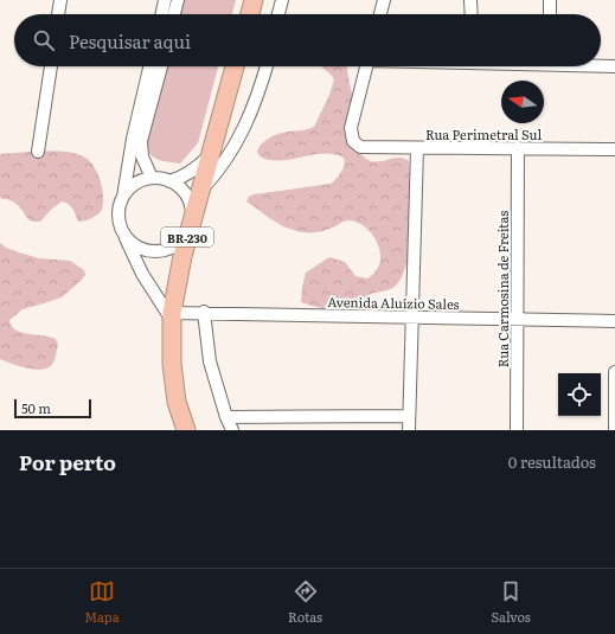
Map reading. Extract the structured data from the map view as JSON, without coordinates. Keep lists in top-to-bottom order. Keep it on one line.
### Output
{"streets":{"highway":["BR-230"],"street":["Rua Perimetral Sul","Rua Carmosina de Freitas","Avenida Aluízio Sales"]},"crossings":[["Rua Perimetral Sul","Rua Carmosina de Freitas"],["BR-230","Avenida Aluízio Sales"],["Rua Carmosina de Freitas","Avenida Aluízio Sales"]],"scale_bar":"50 m","north":"left","page":{"search":"Pesquisar aqui","scale":"50 m","heading":["Por perto","0 resultados"],"nav":["Mapa","Rotas","Salvos"]}}
